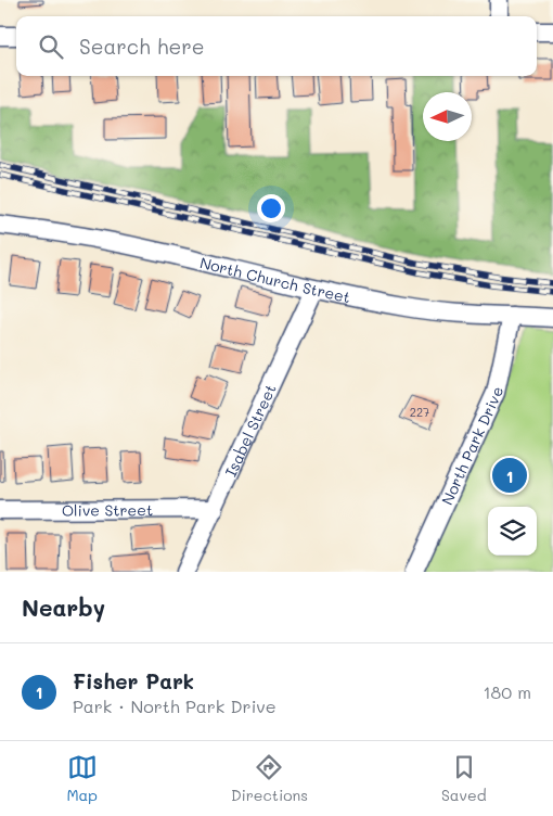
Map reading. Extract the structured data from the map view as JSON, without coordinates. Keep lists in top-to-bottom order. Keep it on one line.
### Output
{"streets":{"street":["North Church Street","Isabel Street","North Park Drive","Olive Street"]},"crossings":[["North Church Street","Isabel Street"],["North Church Street","North Park Drive"],["Isabel Street","Olive Street"]],"house_numbers":["227"],"north":"left","page":{"search":"Search here","pins":"1","heading":"Nearby","list":[{"mark":"1","name":"Fisher Park","note":"Park · North Park Drive","value":"180 m"}],"nav":["Map","Directions","Saved"]}}
